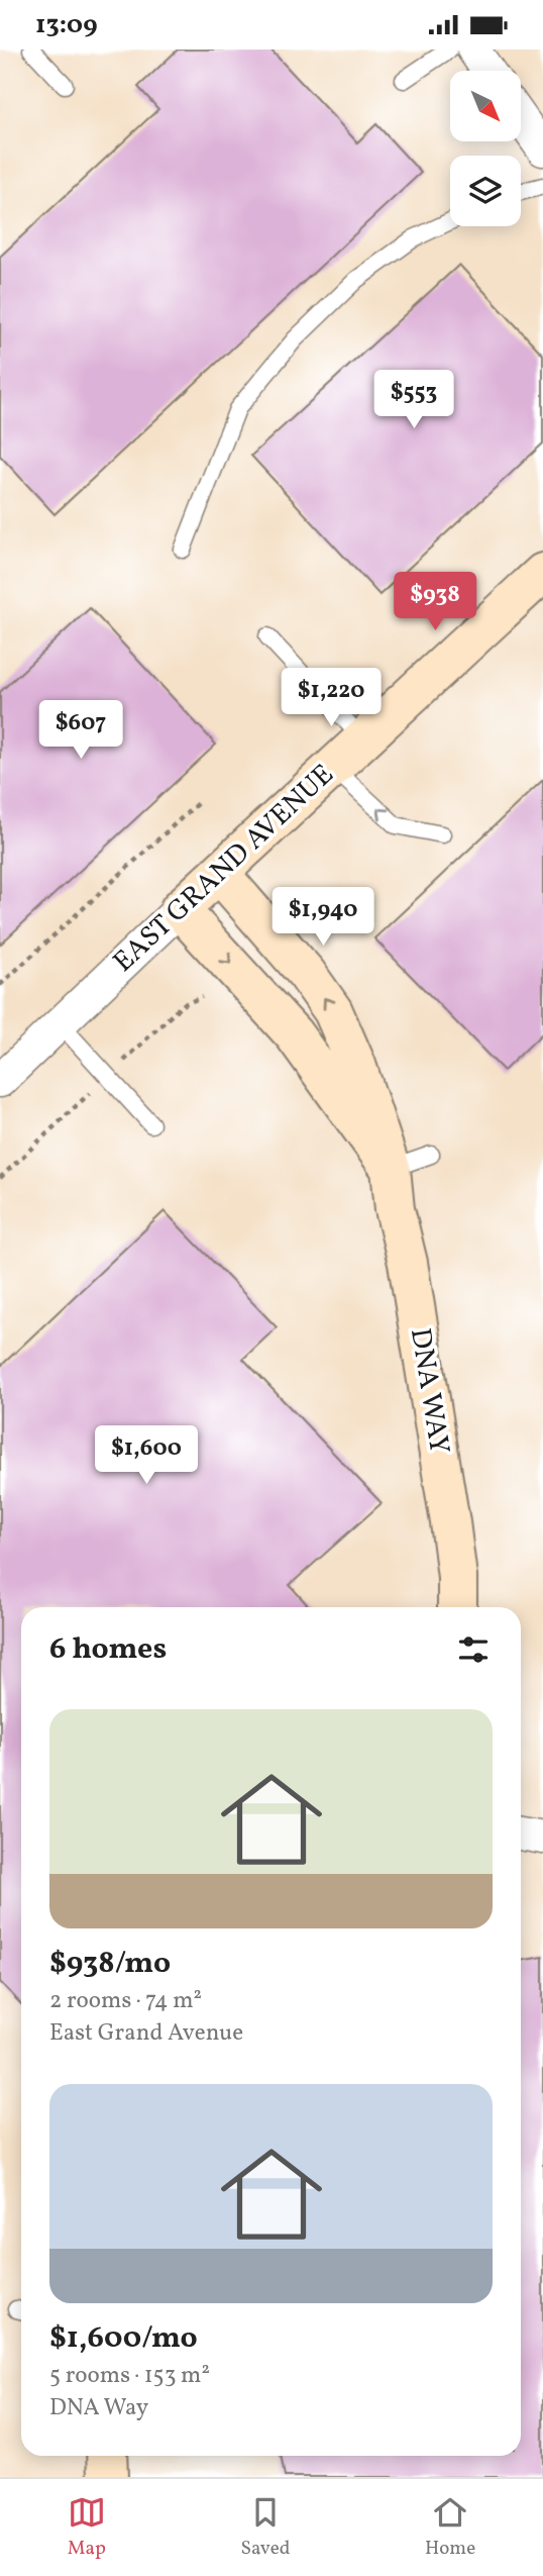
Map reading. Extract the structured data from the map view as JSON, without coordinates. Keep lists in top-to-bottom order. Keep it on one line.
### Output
{"streets":{"main road":["EAST GRAND AVENUE","DNA WAY"]},"crossings":[["EAST GRAND AVENUE","DNA WAY"]],"north":"bottom right","page":{"status":"13:09","price":["$553","$938","$1,220","$607","$1,940","$1,600"],"heading":"6 homes","list":[{"name":"$938/mo","note":"2 rooms · 74 m² · East Grand Avenue"},{"name":"$1,600/mo","note":"5 rooms · 153 m² · DNA Way"}],"tabs":["Map","Saved","Home"]}}
